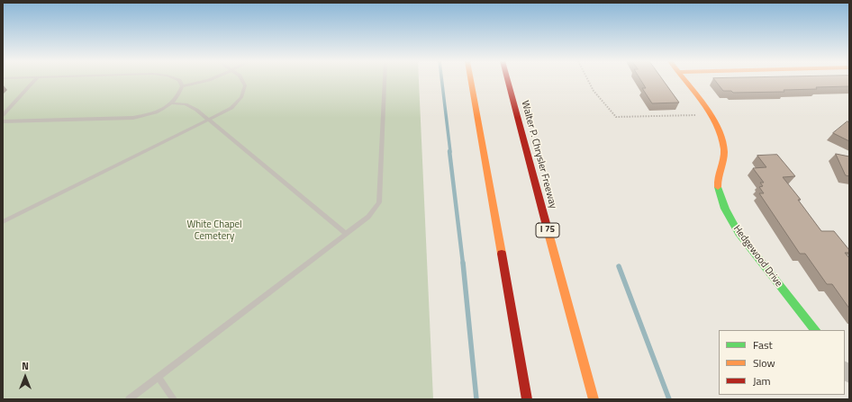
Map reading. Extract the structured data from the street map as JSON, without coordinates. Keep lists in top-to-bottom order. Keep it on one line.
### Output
{"streets":{"main road":["Walter P. Chrysler Freeway","I 75","Hedgewood Drive"]},"parks":["White Chapel Cemetery"],"legend":["Fast","Slow","Jam"],"north":"top"}
